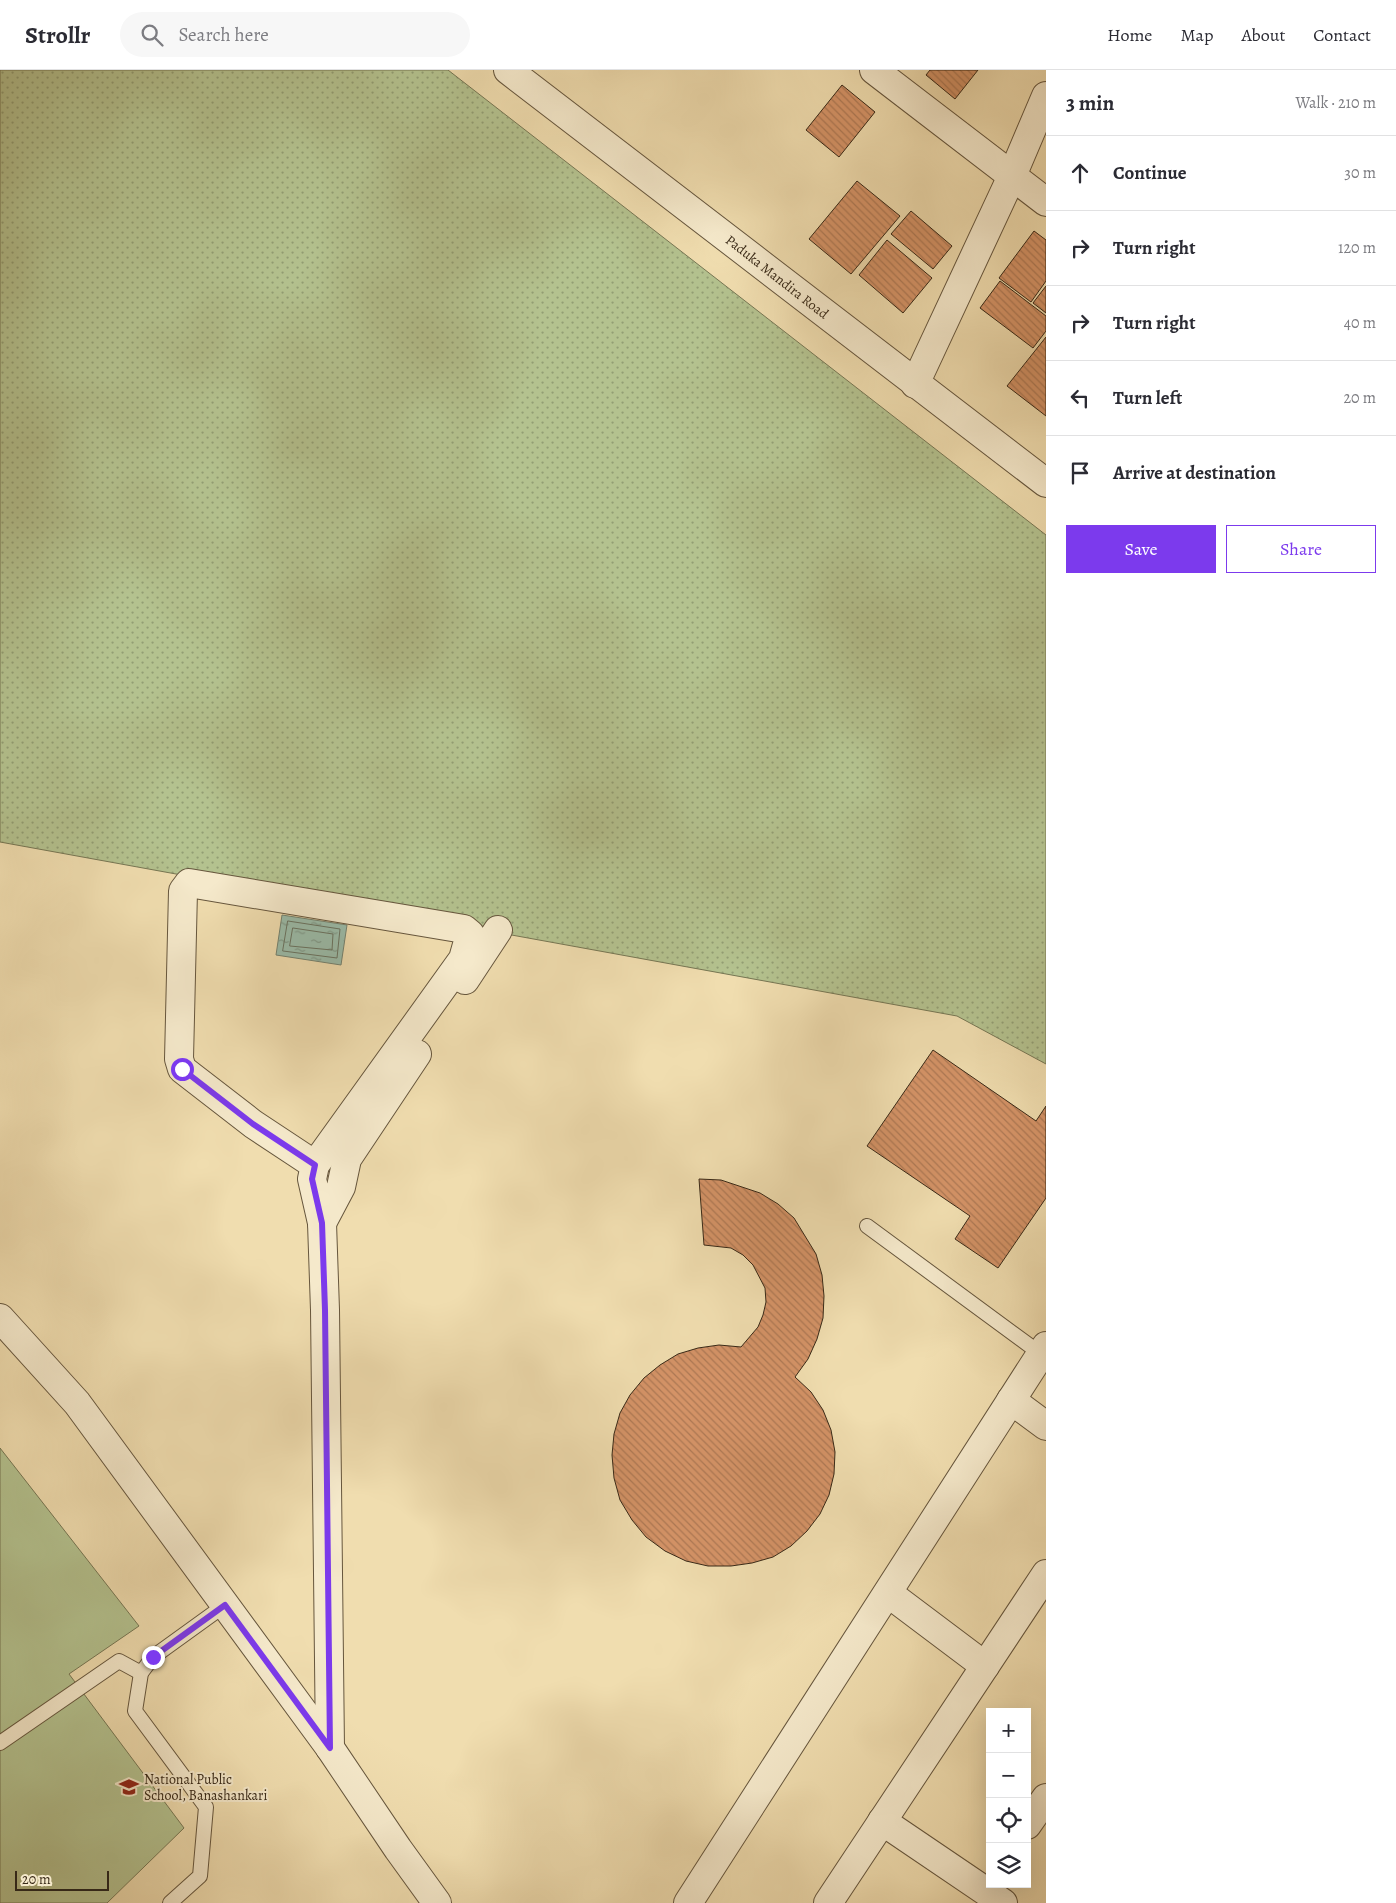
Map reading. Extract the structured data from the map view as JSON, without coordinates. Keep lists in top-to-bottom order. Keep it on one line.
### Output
{"streets":{"street":["Paduka Mandira Road"]},"places":{"school or university":["National Public School, Banashankari"]},"scale_bar":"20 m","page":{"header":"Strollr","search":"Search here","nav":["Home","Map","About","Contact"],"heading":["3 min","Walk · 210 m"],"list":[["Continue","30 m"],["Turn right","120 m"],["Turn right","40 m"],["Turn left","20 m"],"Arrive at destination"],"buttons":["Save","Share"],"map_buttons":["+","−"],"scale":"20 m"}}
